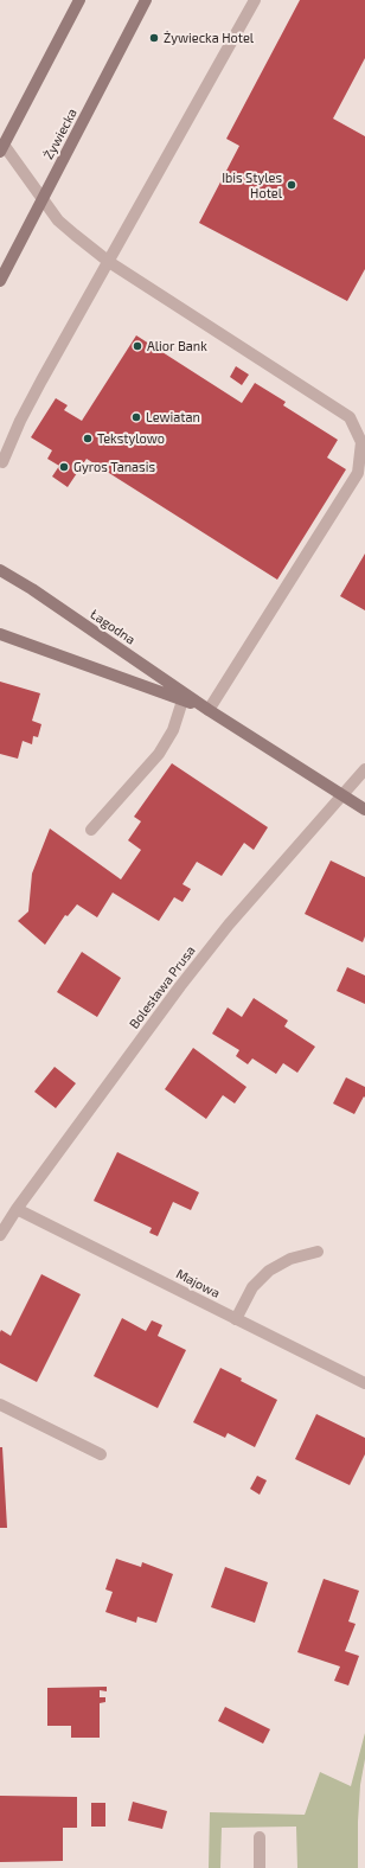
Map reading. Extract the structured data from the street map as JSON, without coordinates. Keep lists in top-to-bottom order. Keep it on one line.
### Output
{"streets":{"street":["Żywiecka","Łagodna","Bolesława Prusa","Majowa"]},"crossings":[["Łagodna","Bolesława Prusa"],["Bolesława Prusa","Majowa"]],"places":["Żywiecka Hotel","Ibis Styles Hotel","Alior Bank","Lewiatan","Tekstylowo","Gyros Tanasis"]}
